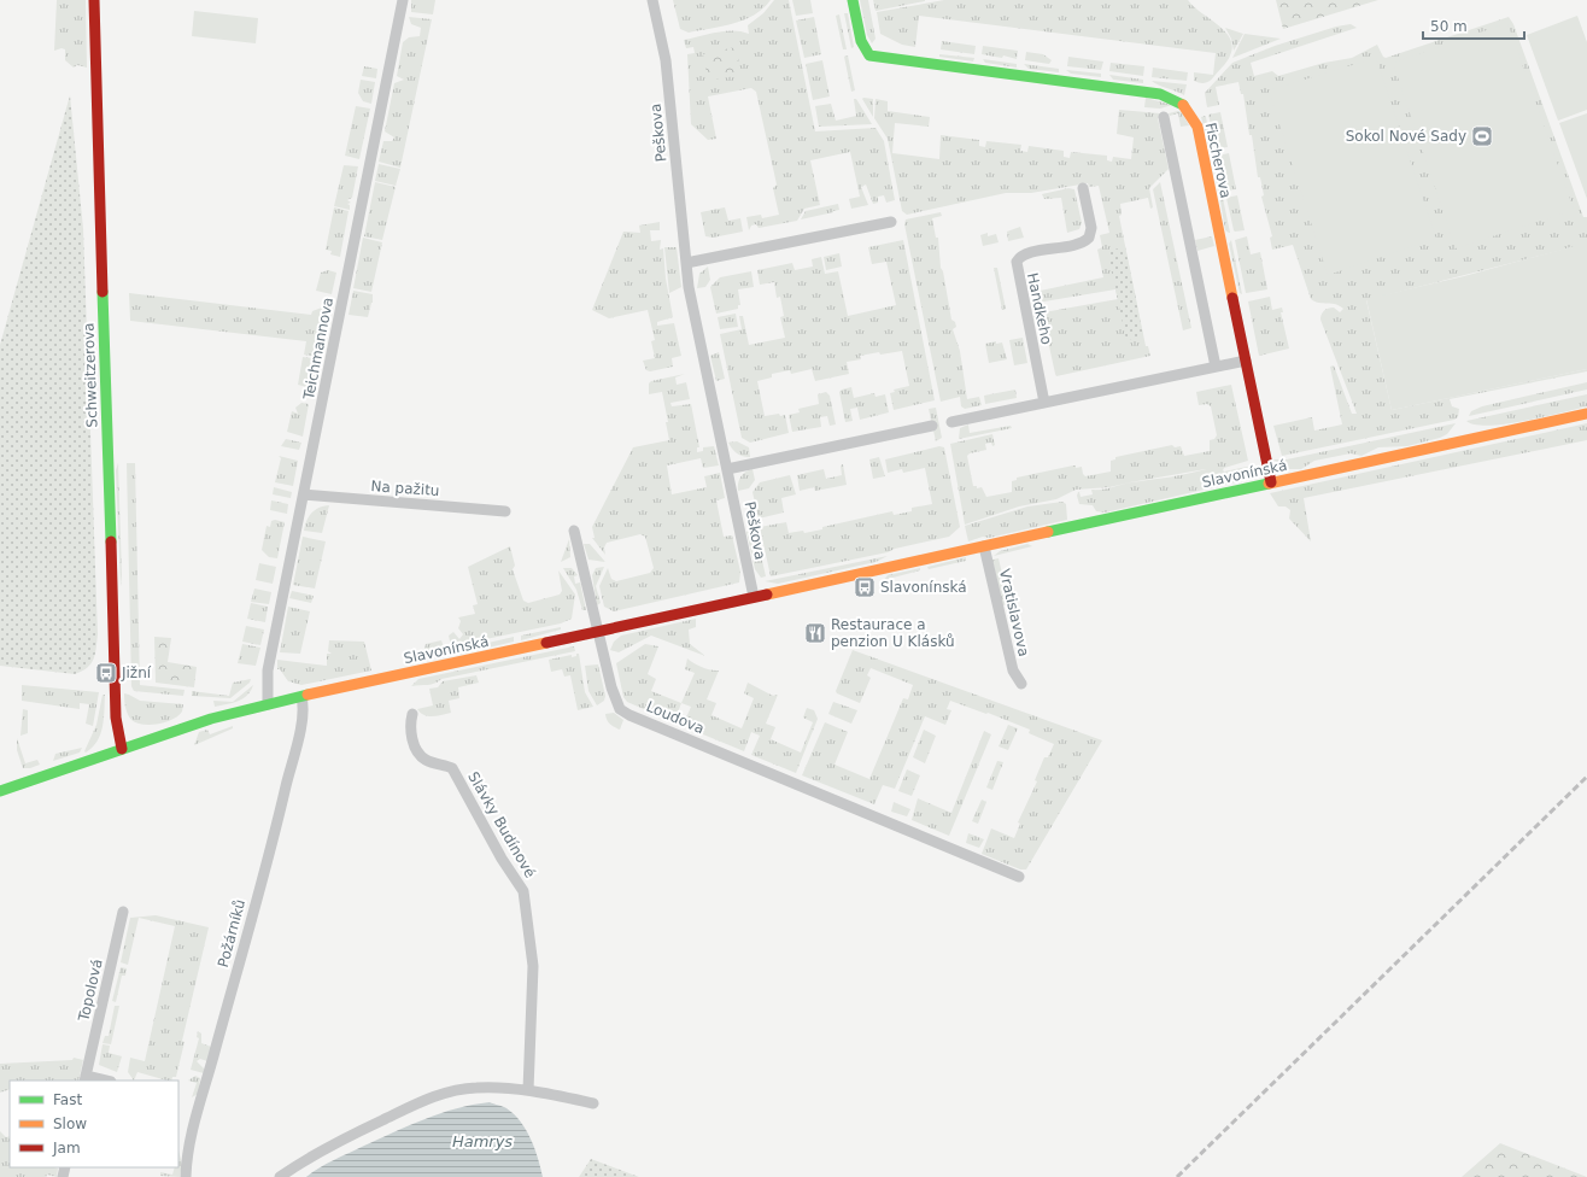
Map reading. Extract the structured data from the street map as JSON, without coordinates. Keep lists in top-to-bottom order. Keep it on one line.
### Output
{"streets":{"main road":["Fischerova","Schweitzerova","Slavonínská"],"street":["Peškova","Handkeho","Teichmannova","Na pažitu","Vratislavova","Loudova","Slávky Budínové","Požárníků","Topolová"]},"crossings":[["Peškova","Slavonínská"],["Fischerova","Slavonínská"],["Teichmannova","Na pažitu"],["Slavonínská","Vratislavova"],["Slavonínská","Loudova"],["Slavonínská","Požárníků"]],"water":["Hamrys"],"places":{"sports":["Sokol Nové Sady"],"bus stop":["Slavonínská","Jižní"],"restaurant":["Restaurace a penzion U Klásků"]},"legend":["Fast","Slow","Jam"],"scale_bar":"50 m"}
